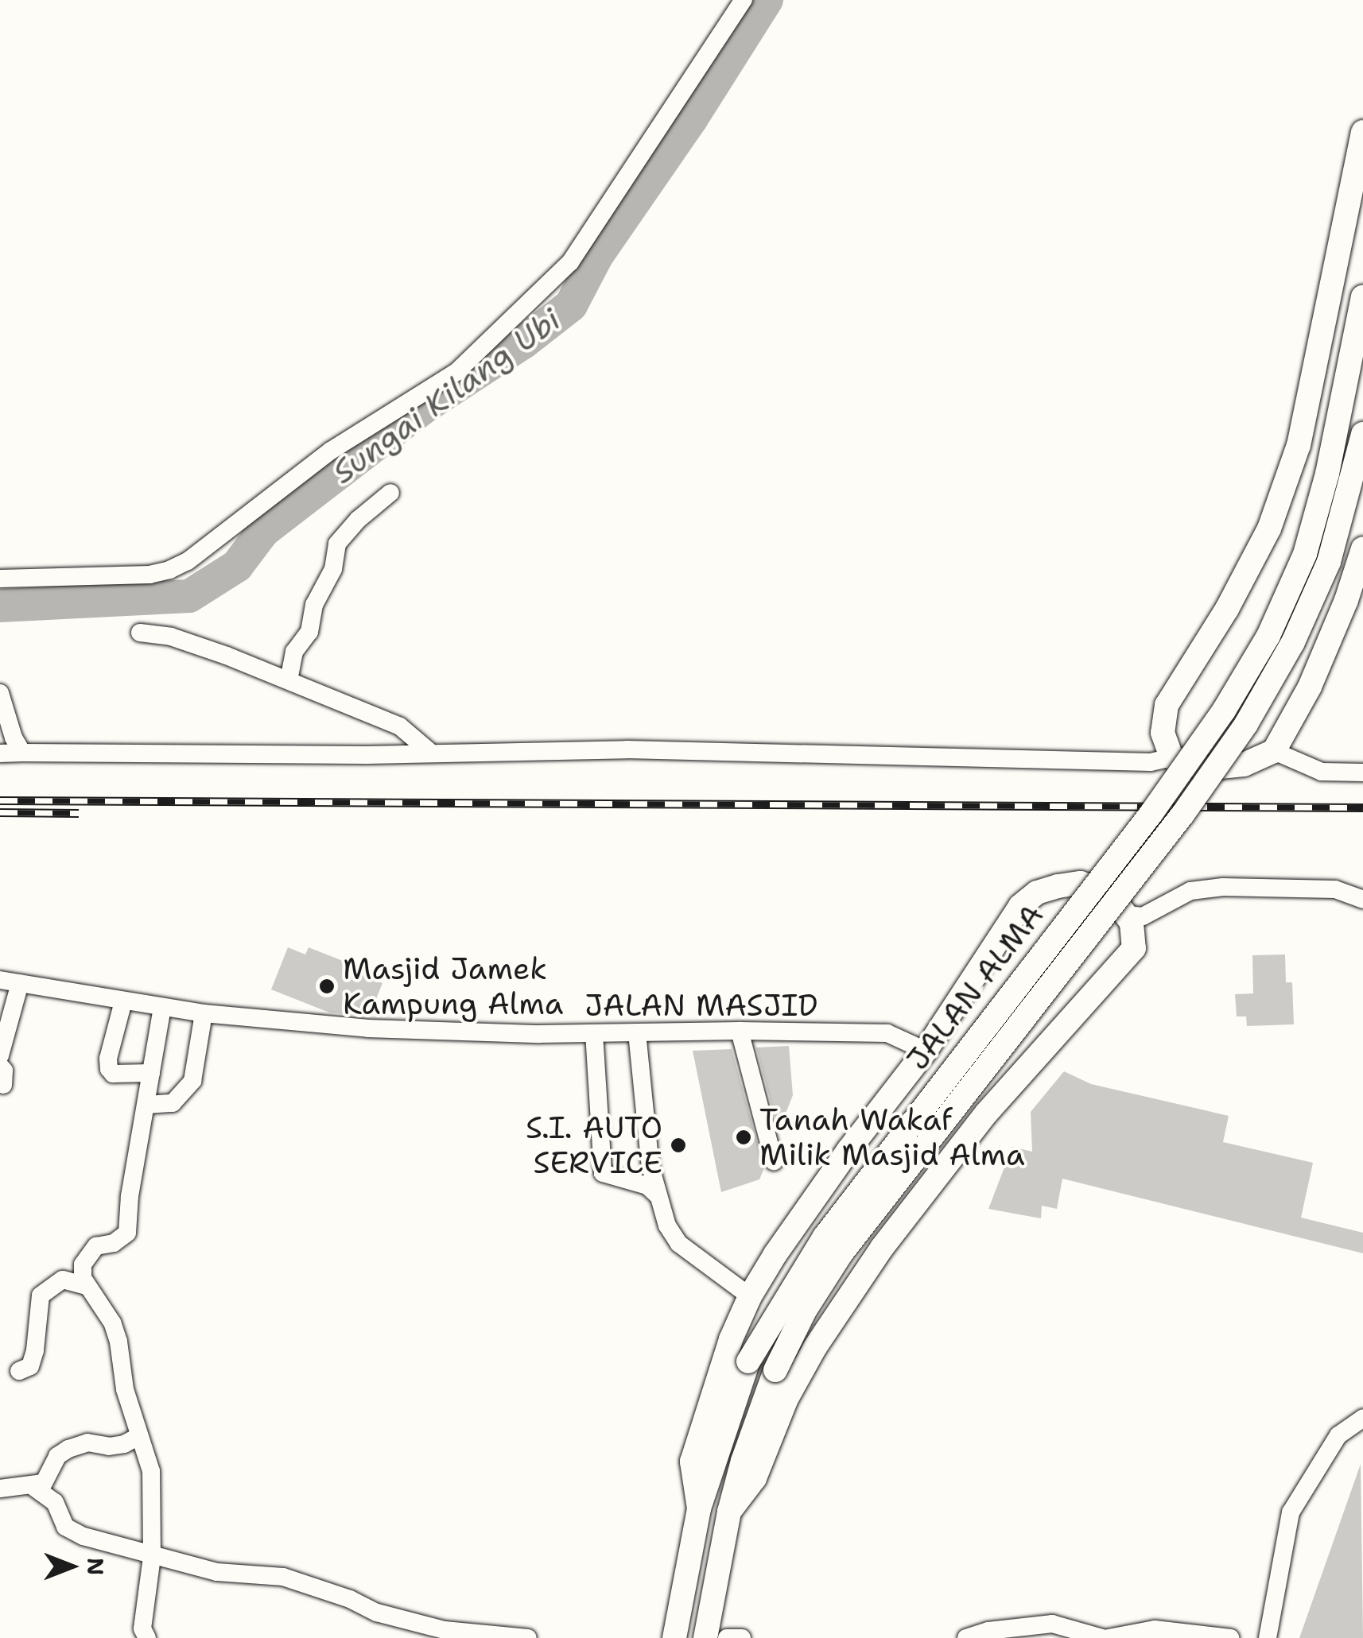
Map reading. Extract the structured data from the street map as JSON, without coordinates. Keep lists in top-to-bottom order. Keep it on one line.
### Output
{"streets":{"main road":["JALAN ALMA"],"street":["JALAN MASJID"]},"water":["Sungai Kilang Ubi"],"places":["Masjid Jamek Kampung Alma","Tanah Wakaf Milik Masjid Alma","S.I. AUTO SERVICE"],"north":"right"}
